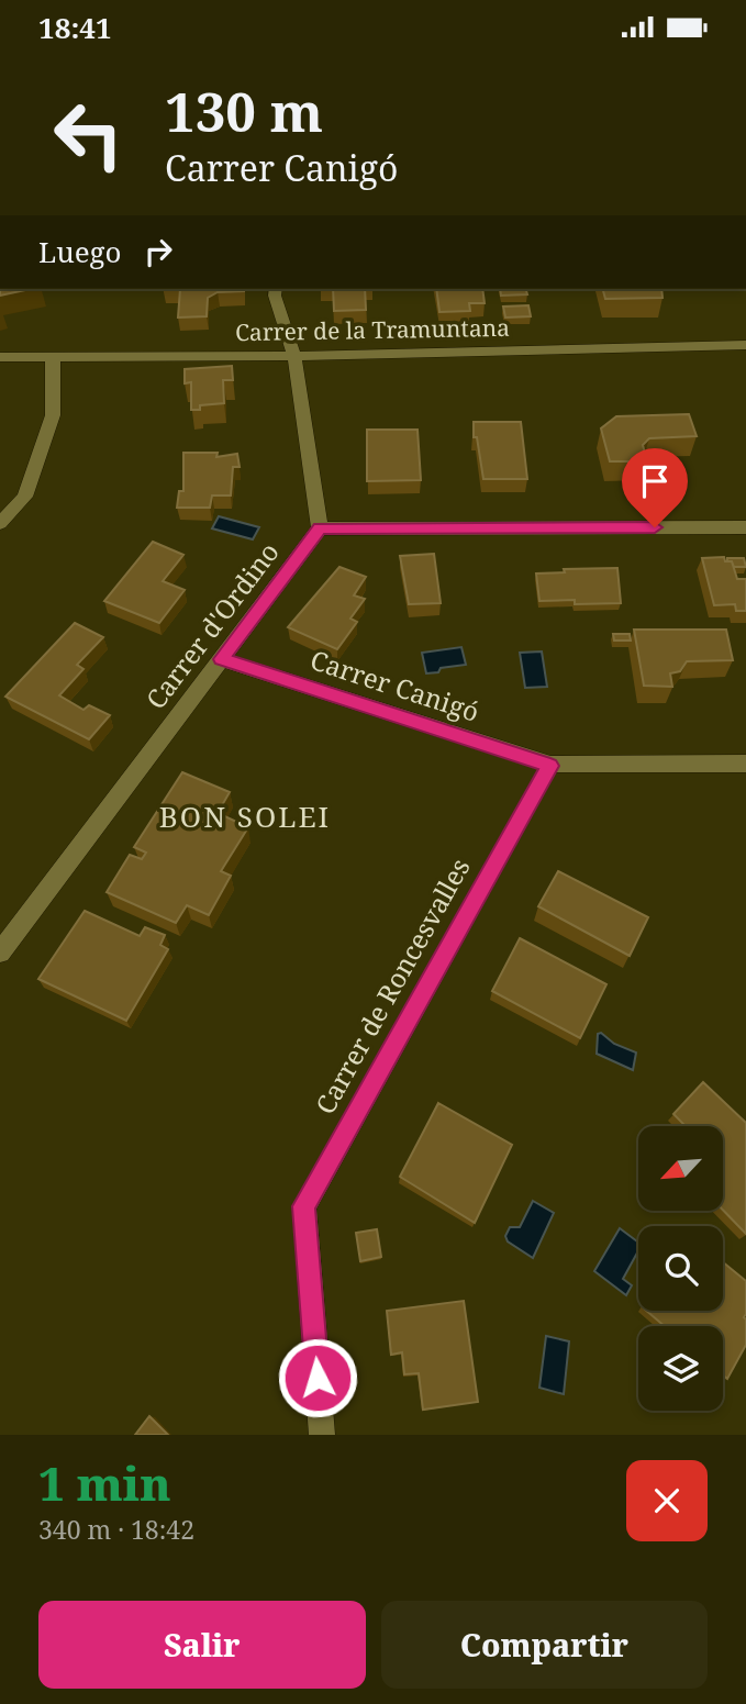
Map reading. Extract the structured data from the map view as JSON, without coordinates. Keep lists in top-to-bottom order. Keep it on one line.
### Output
{"streets":{"street":["Carrer de la Tramuntana","Carrer d'Ordino","Carrer Canigó","Carrer de Roncesvalles"]},"crossings":[["Carrer d'Ordino","Carrer Canigó"],["Carrer Canigó","Carrer de Roncesvalles"]],"districts":["BON SOLEI"],"north":"bottom left","page":{"status":"18:41","turn":["130 m","Carrer Canigó"],"then":"Luego","heading":["1 min","340 m · 18:42"],"buttons":["Salir","Compartir"]}}
